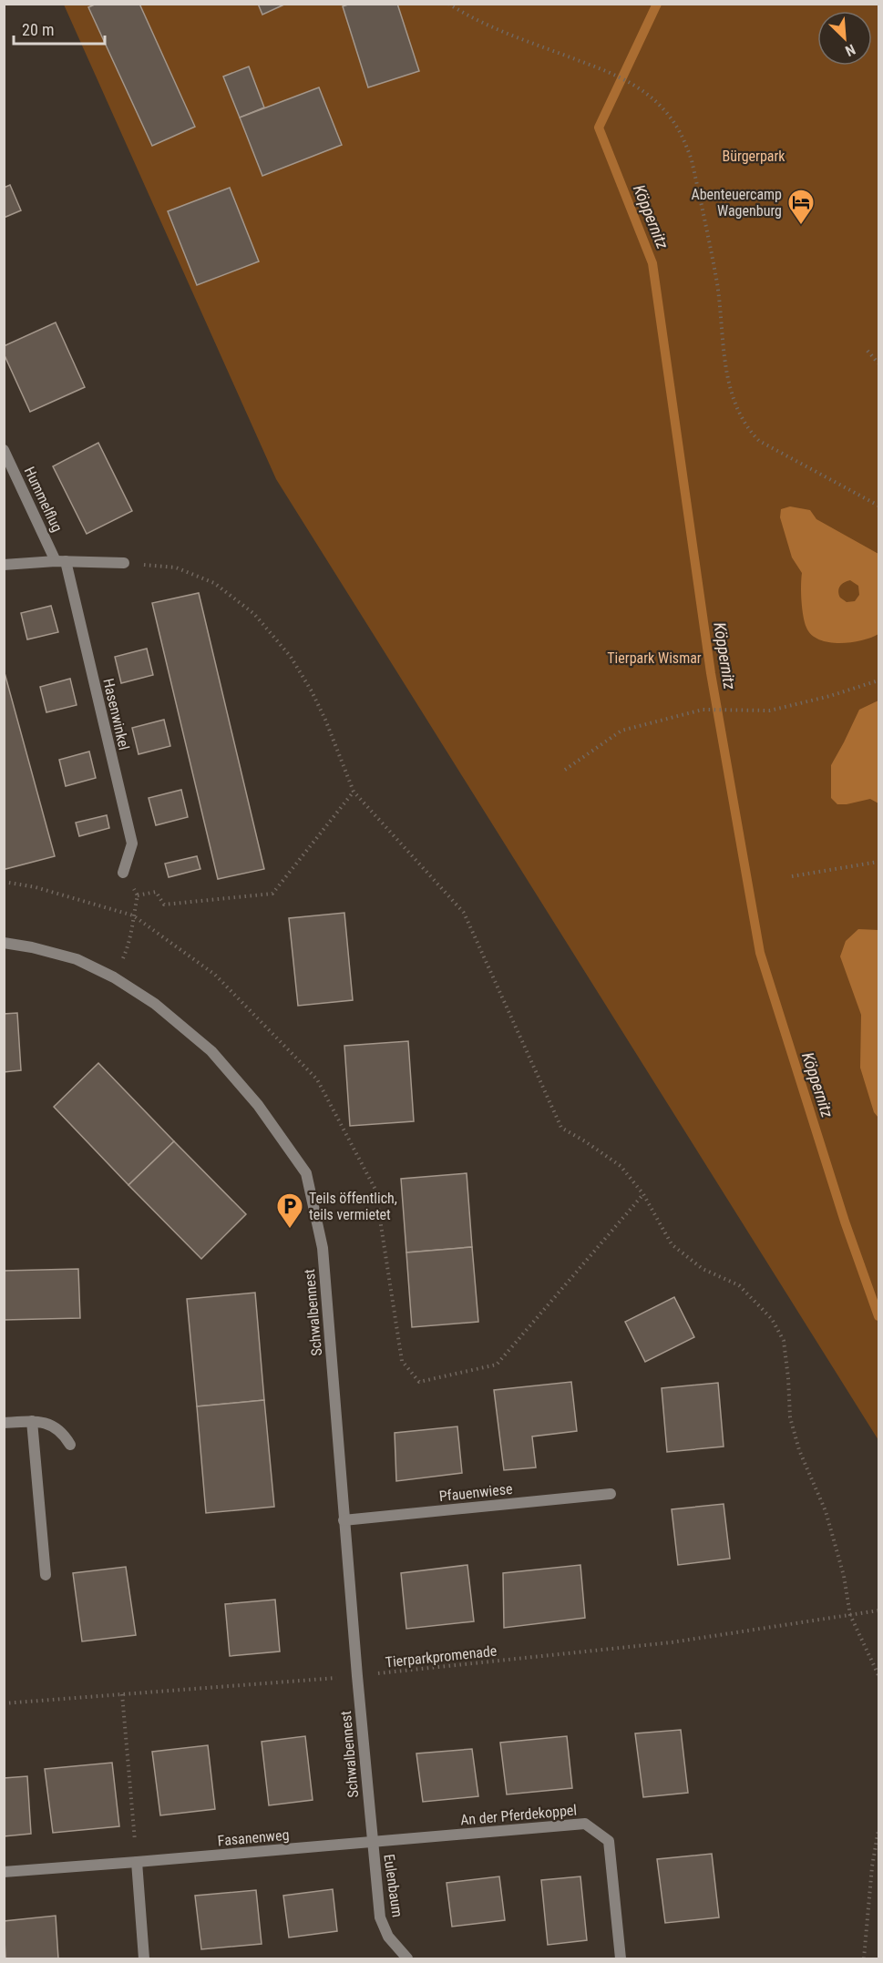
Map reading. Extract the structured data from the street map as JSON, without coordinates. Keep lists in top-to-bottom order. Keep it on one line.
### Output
{"streets":{"street":["Hummelflug","Hasenwinkel","Schwalbennest","Pfauenwiese","An der Pferdekoppel","Fasanenweg","Eulenbaum"],"path":["Tierparkpromenade"]},"crossings":[["Hummelflug","Hasenwinkel"],["Schwalbennest","Pfauenwiese"],["Schwalbennest","Tierparkpromenade"],["Schwalbennest","An der Pferdekoppel"],["Schwalbennest","Fasanenweg"],["Schwalbennest","Eulenbaum"],["An der Pferdekoppel","Fasanenweg"],["An der Pferdekoppel","Eulenbaum"],["Fasanenweg","Eulenbaum"]],"water":["Köppernitz"],"parks":["Bürgerpark","Tierpark Wismar"],"places":{"hotel":["Abenteuercamp Wagenburg"],"parking":["Teils öffentlich, teils vermietet"]},"scale_bar":"20 m","north":"bottom right"}
